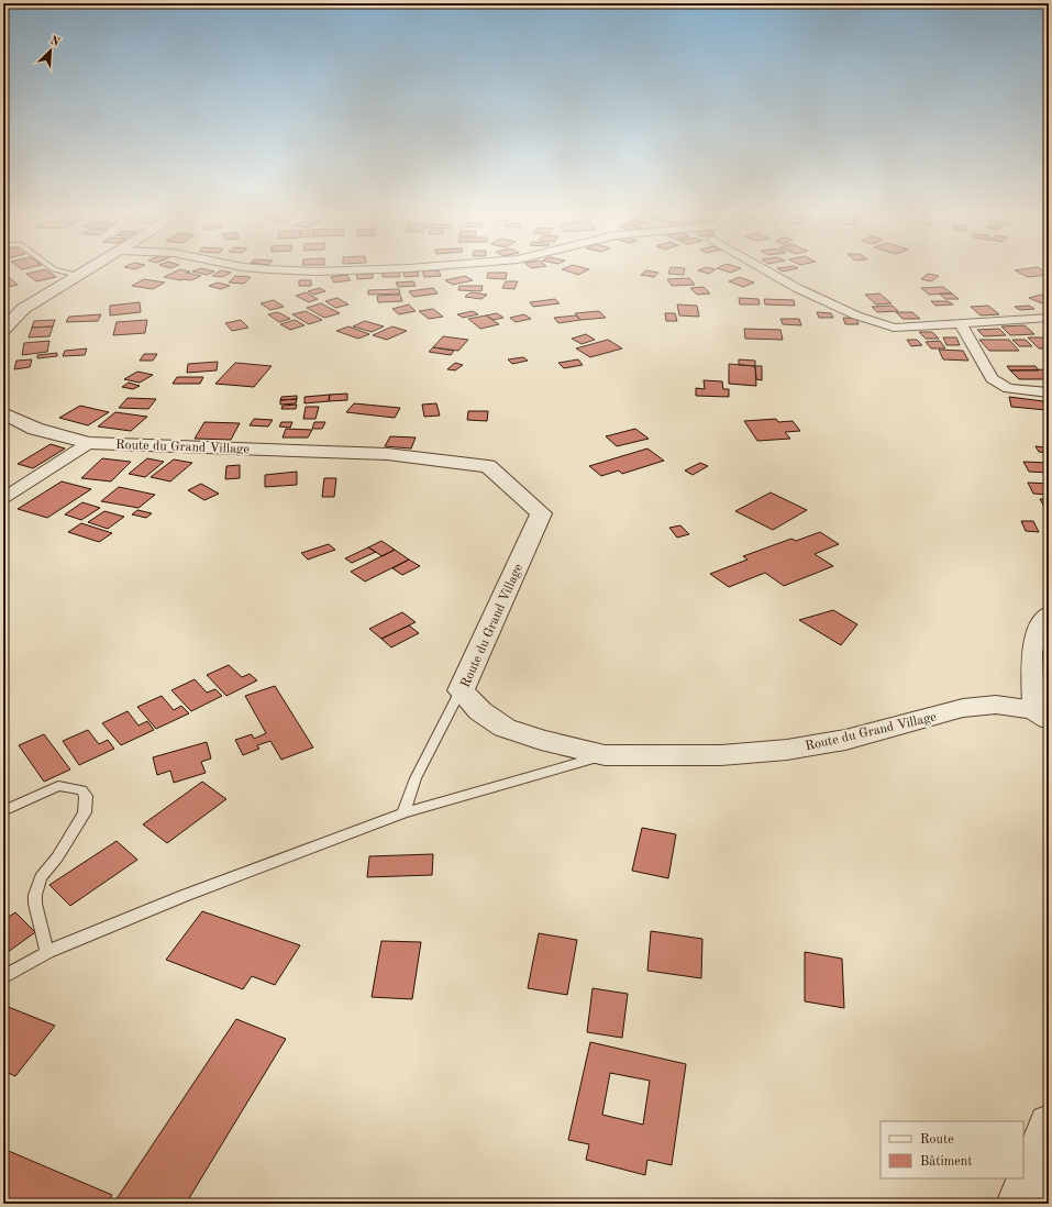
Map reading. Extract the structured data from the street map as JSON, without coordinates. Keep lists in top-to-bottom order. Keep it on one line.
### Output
{"streets":{"street":["Route du Grand Village"]},"legend":["Route","Bâtiment"],"north":"top right"}
